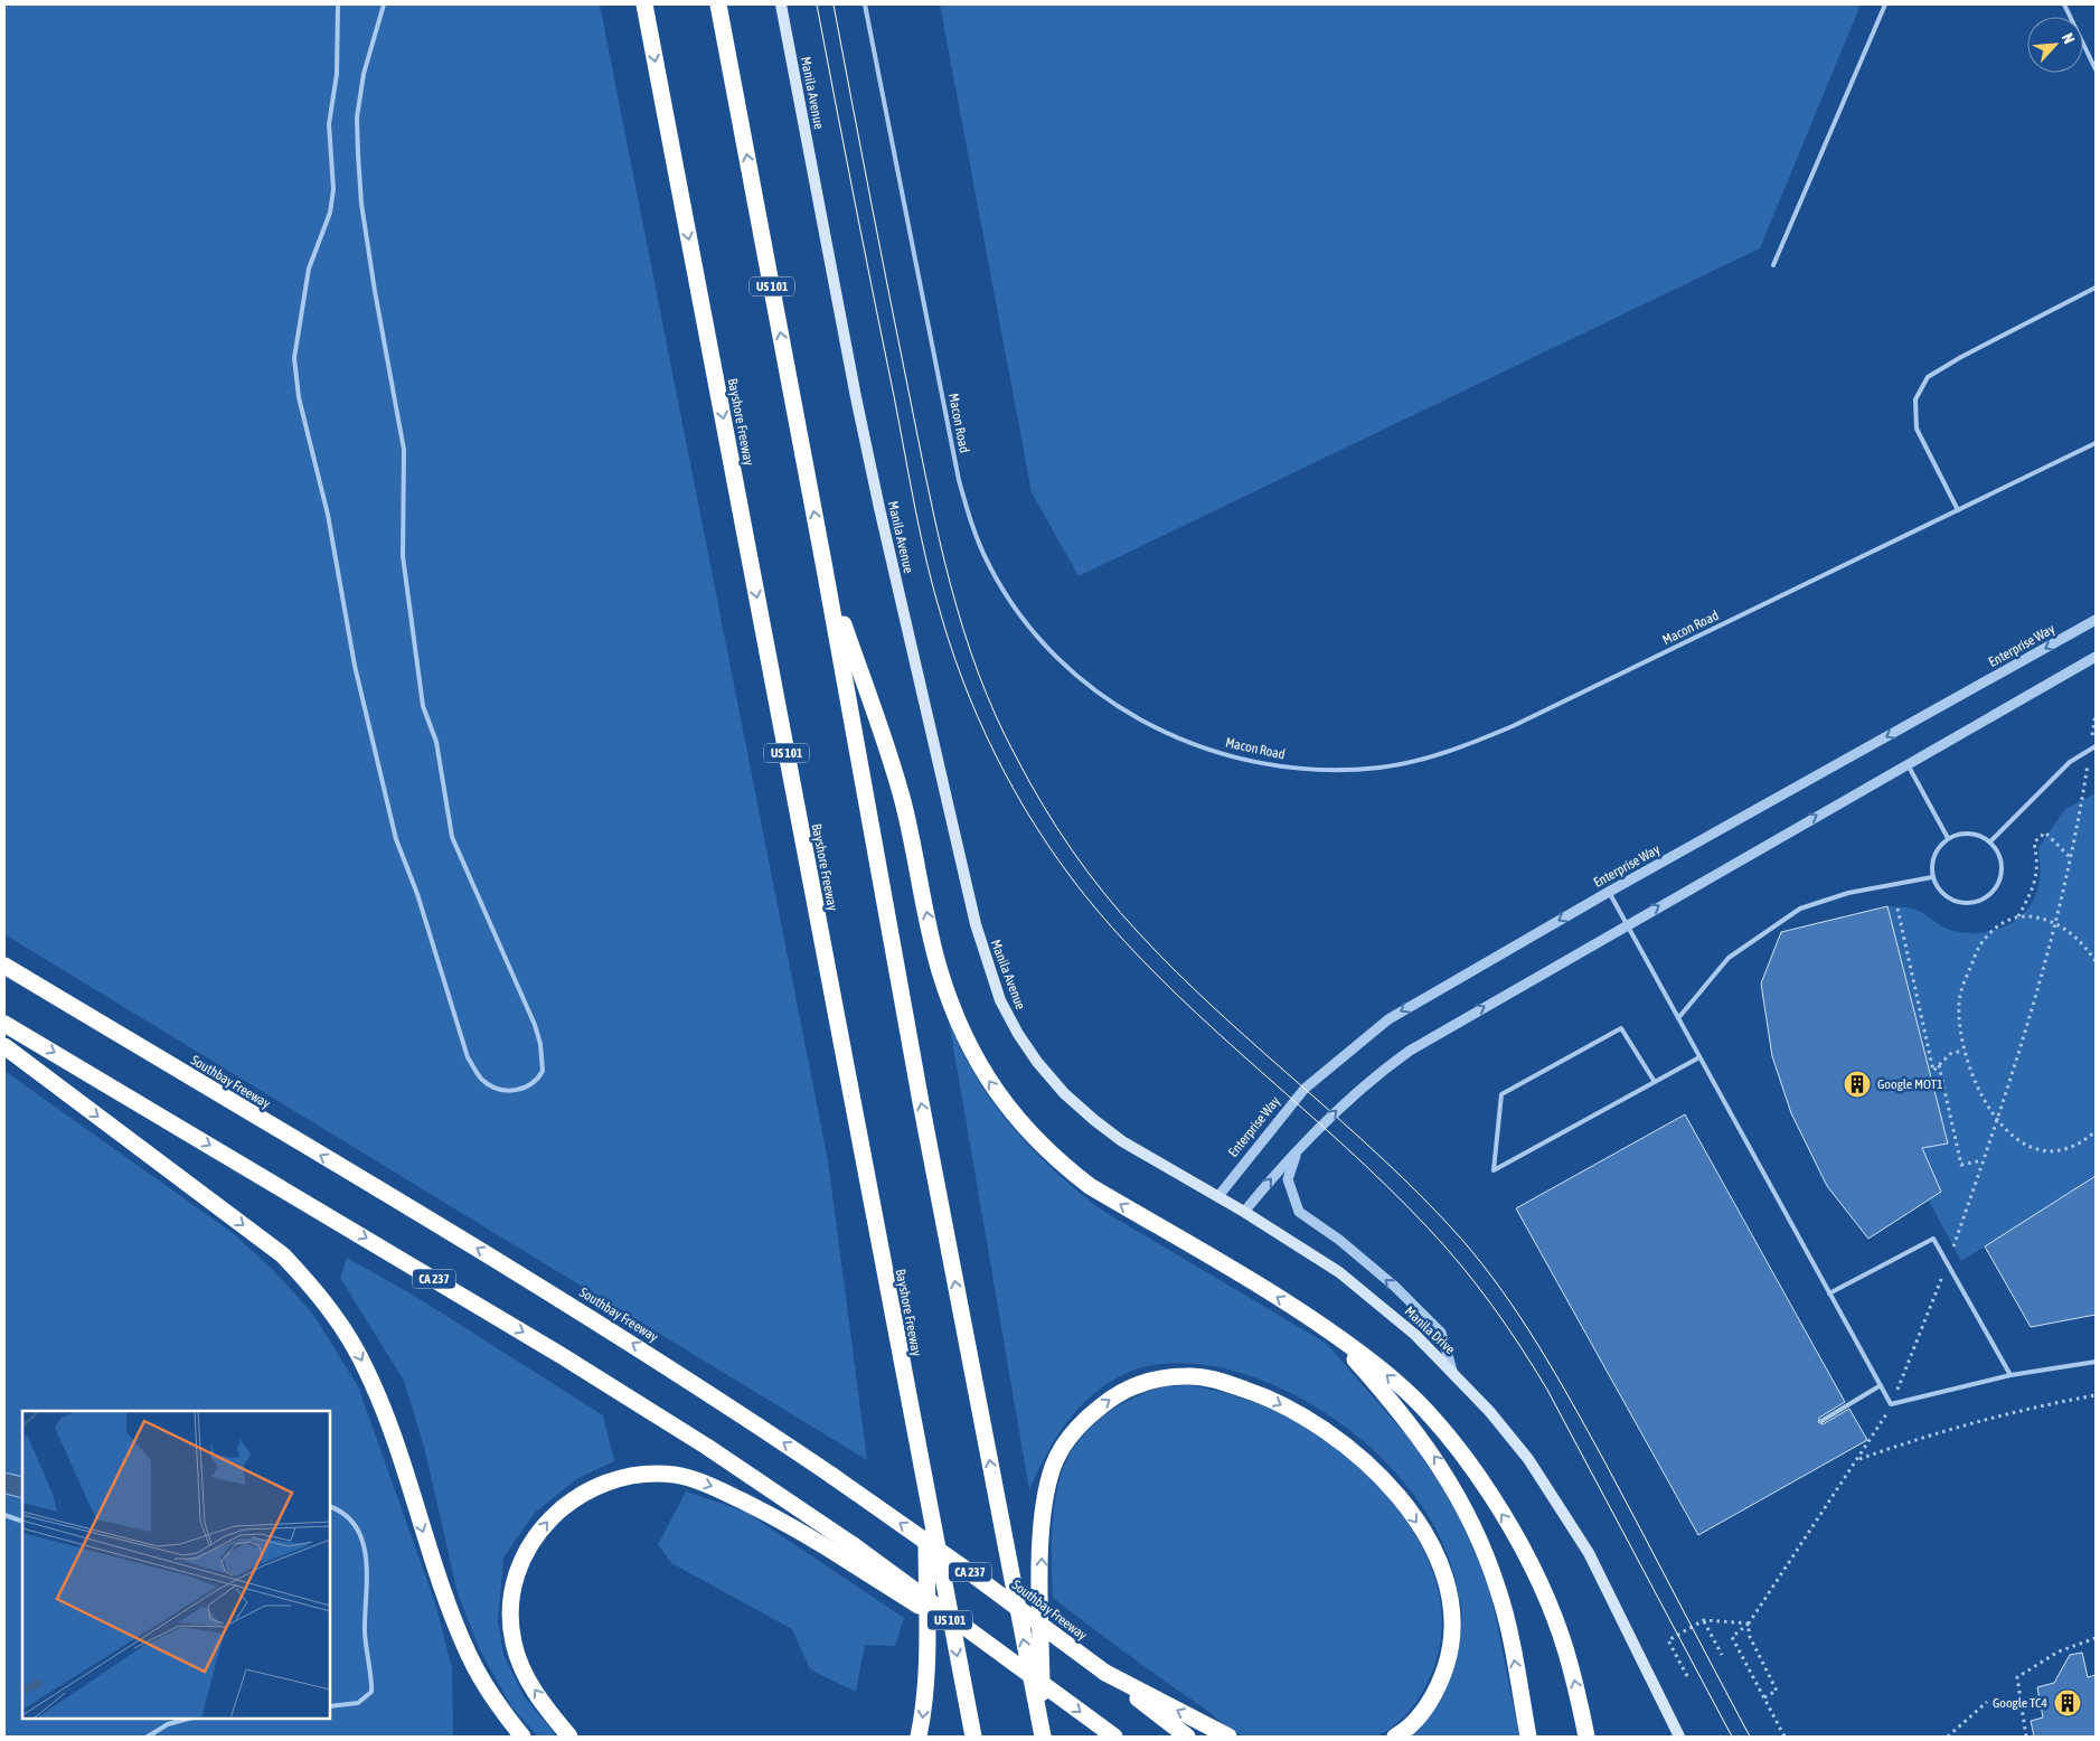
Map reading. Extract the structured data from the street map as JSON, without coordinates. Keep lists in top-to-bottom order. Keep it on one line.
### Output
{"streets":{"highway":["US 101","Bayshore Freeway","Southbay Freeway","CA 237"],"main road":["Manila Avenue","Manila Drive"],"street":["Enterprise Way"],"lane":["Macon Road"]},"crossings":[["Manila Avenue","Manila Drive"],["Enterprise Way","Manila Drive"]],"places":{"building":["Google MOT1","Google TC4"]},"north":"top right"}
